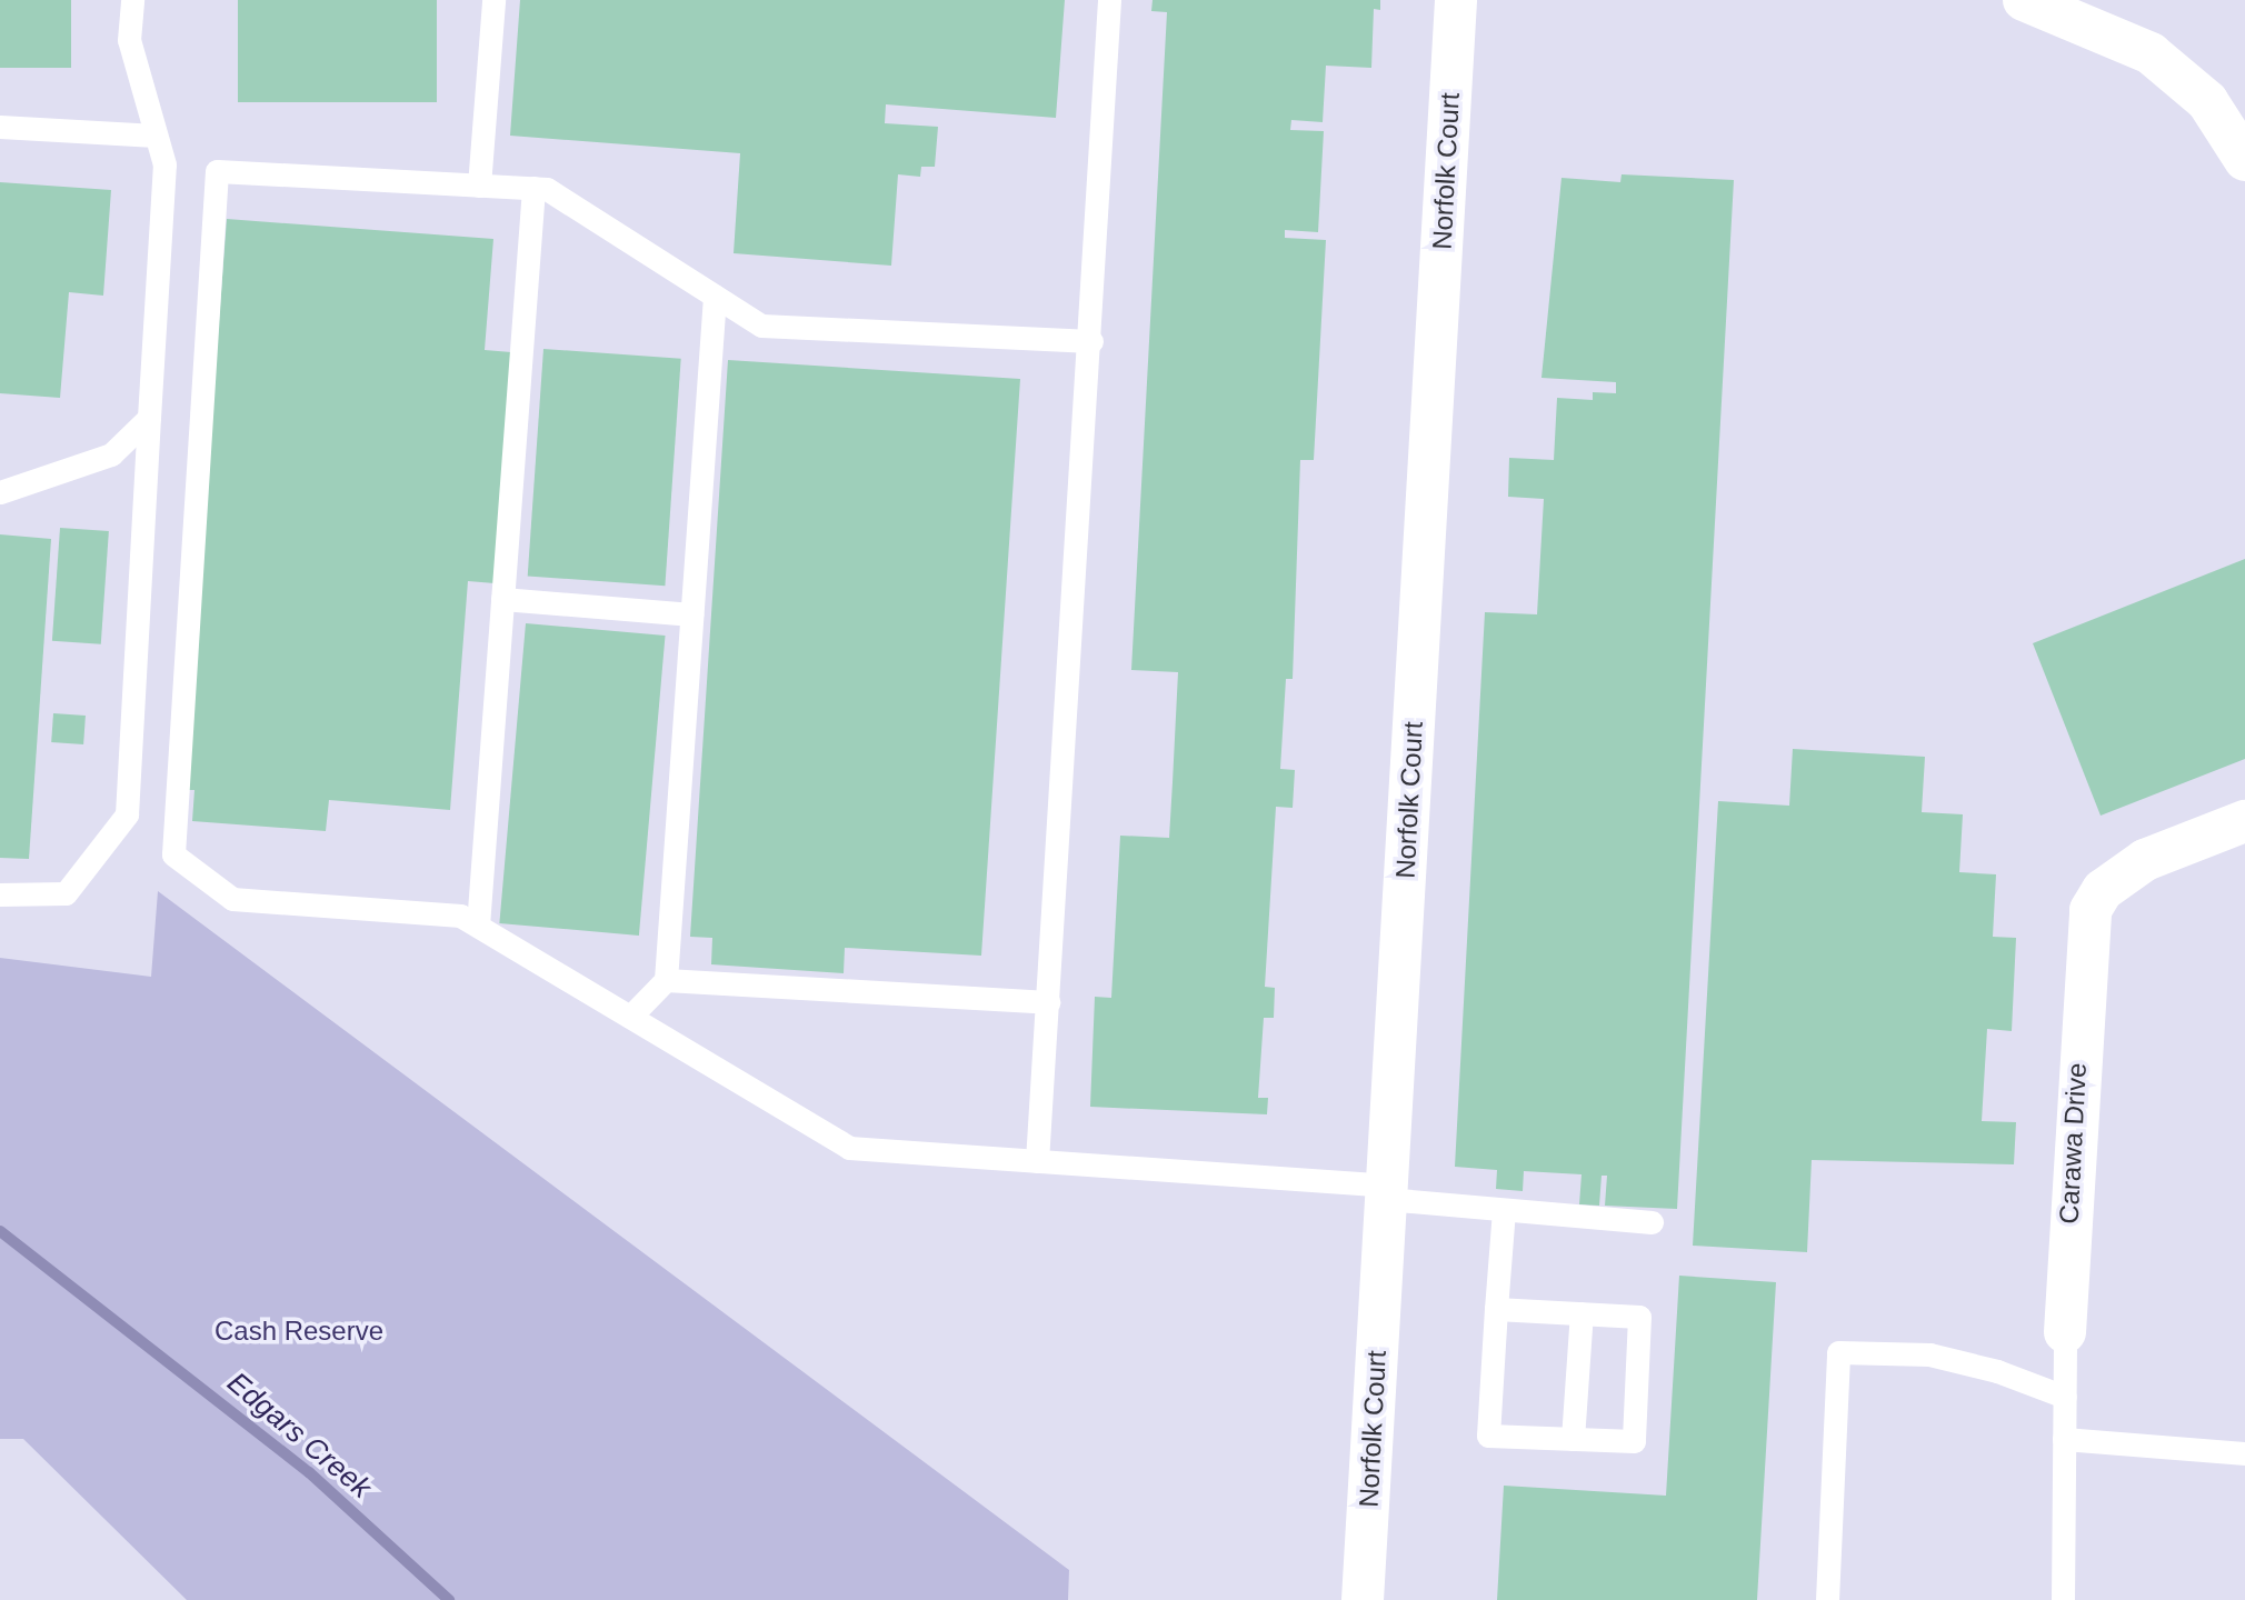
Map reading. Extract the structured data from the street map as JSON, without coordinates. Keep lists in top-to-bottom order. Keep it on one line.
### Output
{"streets":{"street":["Norfolk Court","Carawa Drive"]},"water":["Edgars Creek"],"parks":["Cash Reserve"]}
